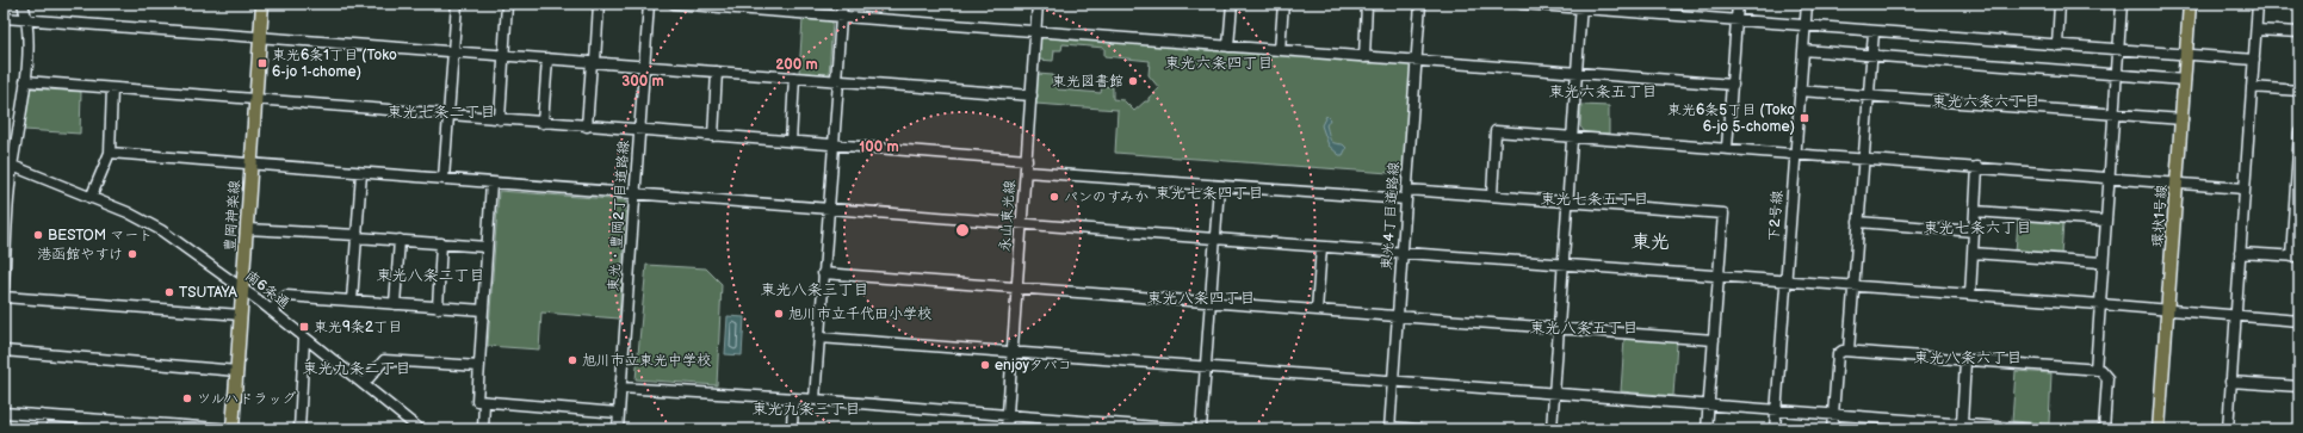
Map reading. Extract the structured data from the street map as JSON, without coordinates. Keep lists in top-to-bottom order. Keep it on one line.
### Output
{"streets":{"main road":["豊岡神楽線","環状1号線"],"street":["東光・豊岡2丁目道路線","永山東光線","東光4丁目道路線","下2号線","南6条通"]},"crossings":[["豊岡神楽線","南6条通"]],"districts":["東光六条四丁目","東光六条五丁目","東光六条六丁目","東光七条二丁目","東光七条四丁目","東光七条五丁目","東光七条六丁目","東光","東光八条二丁目","東光八条三丁目","東光八条四丁目","東光八条五丁目","東光八条六丁目","東光九条二丁目","東光九条三丁目"],"places":{"transit":["東光6条1丁目 (Toko 6-jo 1-chome)","東光6条5丁目 (Toko 6-jo 5-chome)","東光9条2丁目"],"other":["東光図書館","パンのすみか","BESTOM マート","港函館やすけ","TSUTAYA","旭川市立千代田小学校","旭川市立東光中学校","enjoyタバコ","ツルハドラッグ"]},"rings":["200 m","300 m","100 m"]}
